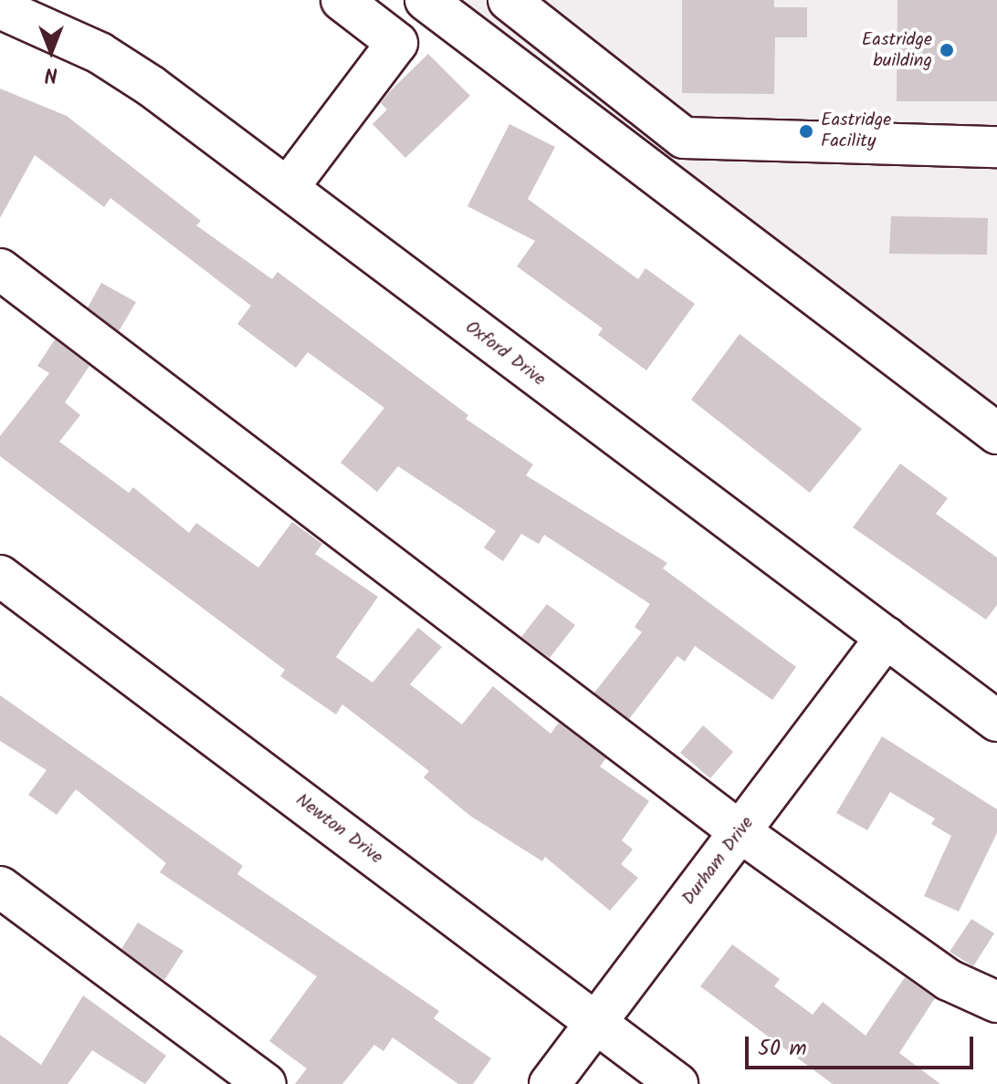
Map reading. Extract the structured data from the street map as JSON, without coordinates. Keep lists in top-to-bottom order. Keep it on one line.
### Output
{"streets":{"street":["Oxford Drive","Newton Drive","Durham Drive"]},"crossings":[["Oxford Drive","Durham Drive"],["Newton Drive","Durham Drive"]],"places":["Eastridge building","Eastridge Facility"],"scale_bar":"50 m","north":"bottom"}
